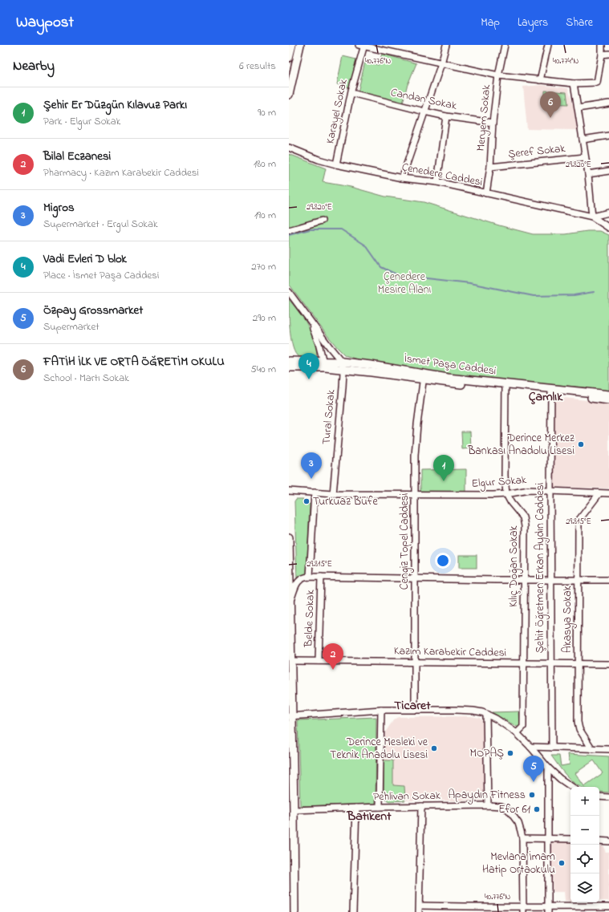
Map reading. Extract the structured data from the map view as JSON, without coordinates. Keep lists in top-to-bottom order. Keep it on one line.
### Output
{"streets":{"main road":["İsmet Paşa Caddesi"],"street":["Candan Sokak","Karayel Sokak","Meryem Sokak","Şeref Sokak","Çenedere Caddesi","Tural Sokak","Elgur Sokak","Cengiz Topel Caddesi","Kılıç Doğan Sokak","Şehit Öğretmen Erkan Aydın Caddesi","Belde Sokak","Akasya Sokak","Kazım Karabekir Caddesi","Pehlivan Sokak"]},"crossings":[["Candan Sokak","Karayel Sokak"],["Candan Sokak","Meryem Sokak"],["Karayel Sokak","Çenedere Caddesi"],["Meryem Sokak","Şeref Sokak"],["Meryem Sokak","Çenedere Caddesi"],["İsmet Paşa Caddesi","Tural Sokak"],["İsmet Paşa Caddesi","Cengiz Topel Caddesi"],["İsmet Paşa Caddesi","Kılıç Doğan Sokak"],["İsmet Paşa Caddesi","Şehit Öğretmen Erkan Aydın Caddesi"],["Tural Sokak","Elgur Sokak"],["Elgur Sokak","Cengiz Topel Caddesi"],["Elgur Sokak","Kılıç Doğan Sokak"],["Elgur Sokak","Şehit Öğretmen Erkan Aydın Caddesi"],["Elgur Sokak","Belde Sokak"],["Elgur Sokak","Akasya Sokak"],["Cengiz Topel Caddesi","Kazım Karabekir Caddesi"],["Kılıç Doğan Sokak","Kazım Karabekir Caddesi"],["Şehit Öğretmen Erkan Aydın Caddesi","Kazım Karabekir Caddesi"],["Belde Sokak","Kazım Karabekir Caddesi"],["Akasya Sokak","Kazım Karabekir Caddesi"]],"districts":["Çamlık","Ticaret","Batıkent"],"parks":["Çenedere Mesire Alanı"],"places":["Derince Merkez Bankası Anadolu Lisesi","Turkuaz Büfe","Derince Mesleki ve Teknik Anadolu Lisesi","MOPAŞ","Apaydın Fitness","Efor 61","Mevlana İmam Hatip Ortaokulu"],"page":{"header":"Waypost","nav":["Map","Layers","Share"],"heading":["Nearby","6 results"],"list":[{"mark":"1","name":"Şehir Er Düzgün Kılavuz Parkı","note":"Park · Elgur Sokak","value":"90 m"},{"mark":"2","name":"Bilal Eczanesi","note":"Pharmacy · Kazım Karabekir Caddesi","value":"180 m"},{"mark":"3","name":"Migros","note":"Supermarket · Ergul Sokak","value":"190 m"},{"mark":"4","name":"Vadi Evleri D blok","note":"Place · İsmet Paşa Caddesi","value":"270 m"},{"mark":"5","name":"Özpay Grossmarket","note":"Supermarket","value":"290 m"},{"mark":"6","name":"FATİH İLK VE ORTA ÖĞRETİM OKULU","note":"School · Martı Sokak","value":"540 m"}],"pins":["6","4","3","1","2","5"],"map_buttons":["+","−"]},"coordinates":["40.776°N","40.774°N","29.820°E","29.815°E"]}
